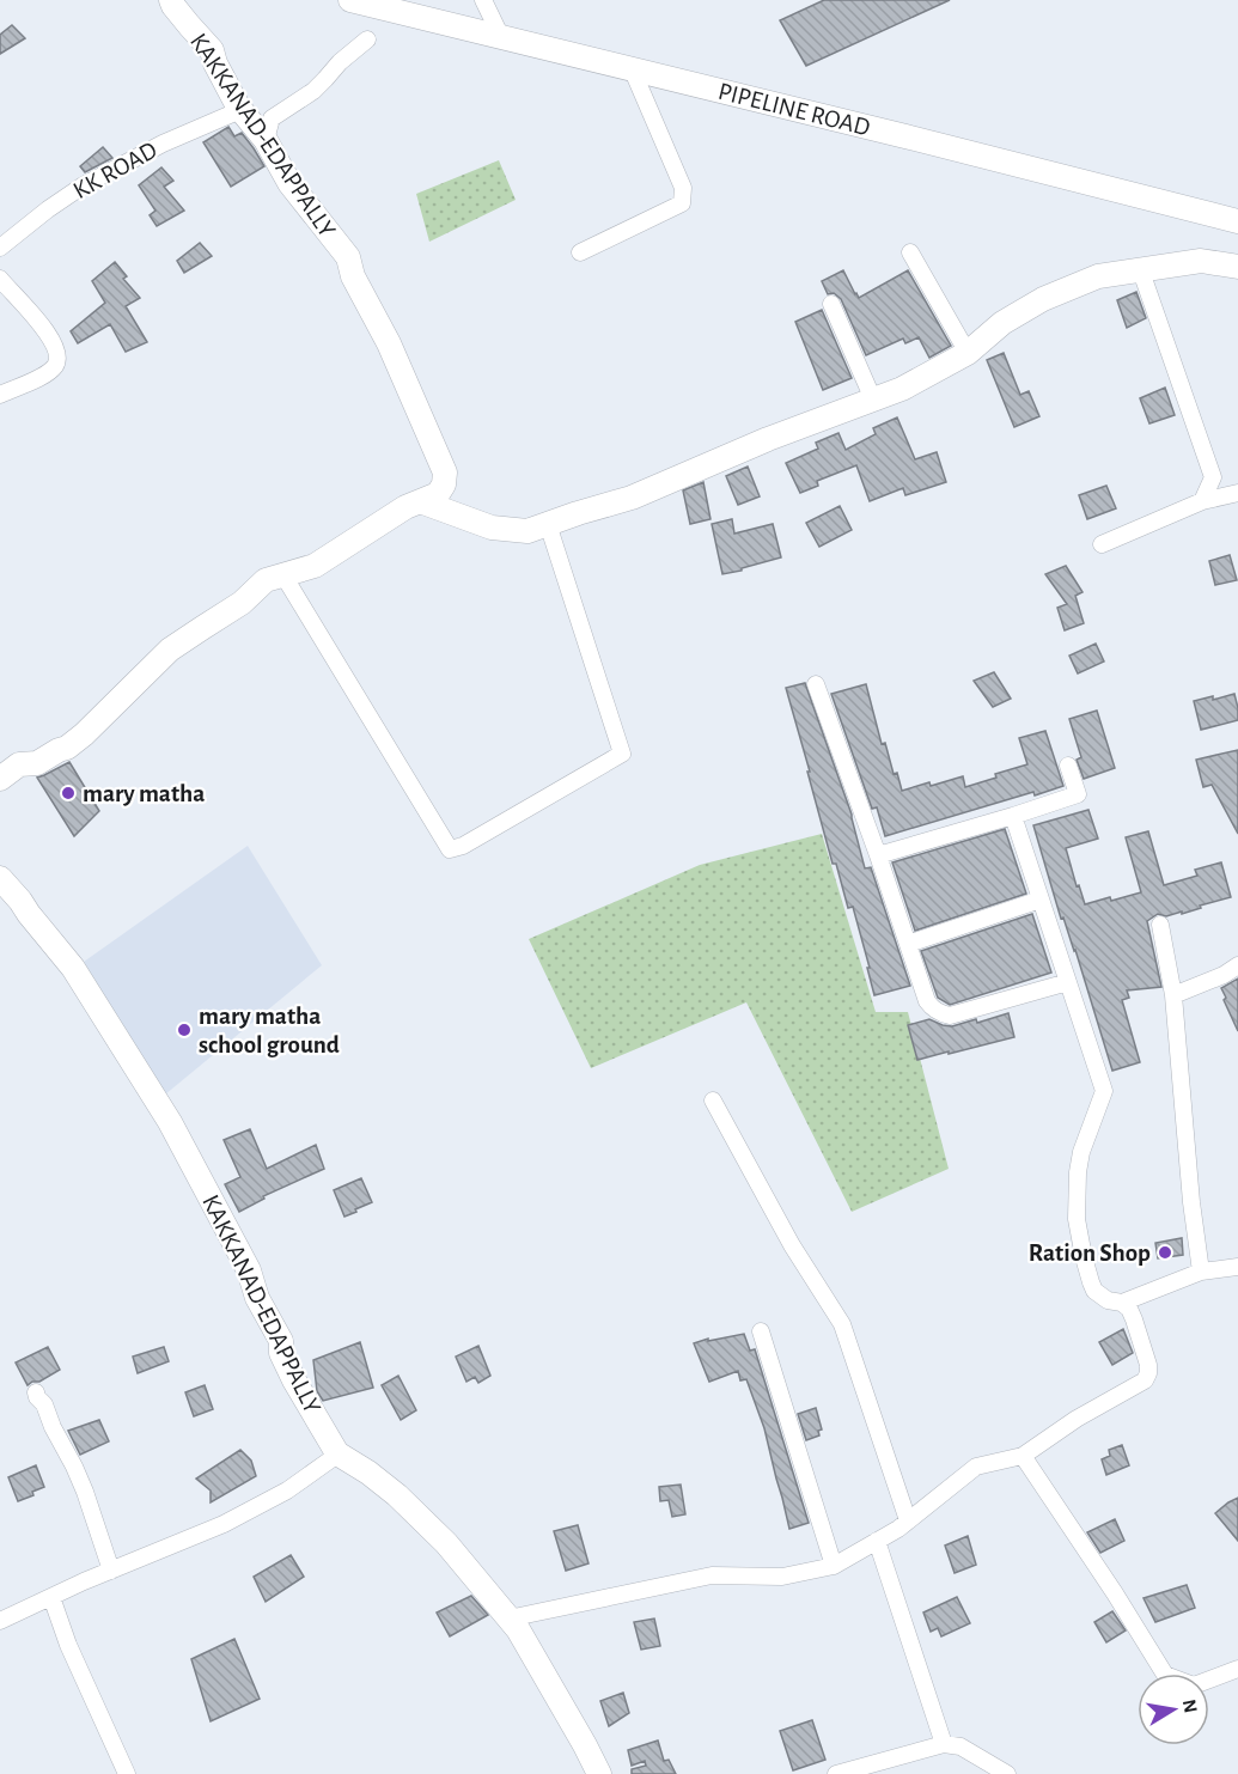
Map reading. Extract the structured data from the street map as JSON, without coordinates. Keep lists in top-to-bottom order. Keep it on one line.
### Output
{"streets":{"street":["PIPELINE ROAD","KAKKANAD-EDAPPALLY","KK ROAD"]},"crossings":[["KAKKANAD-EDAPPALLY","KK ROAD"]],"places":["mary matha","mary matha school ground","Ration Shop"],"north":"right"}
